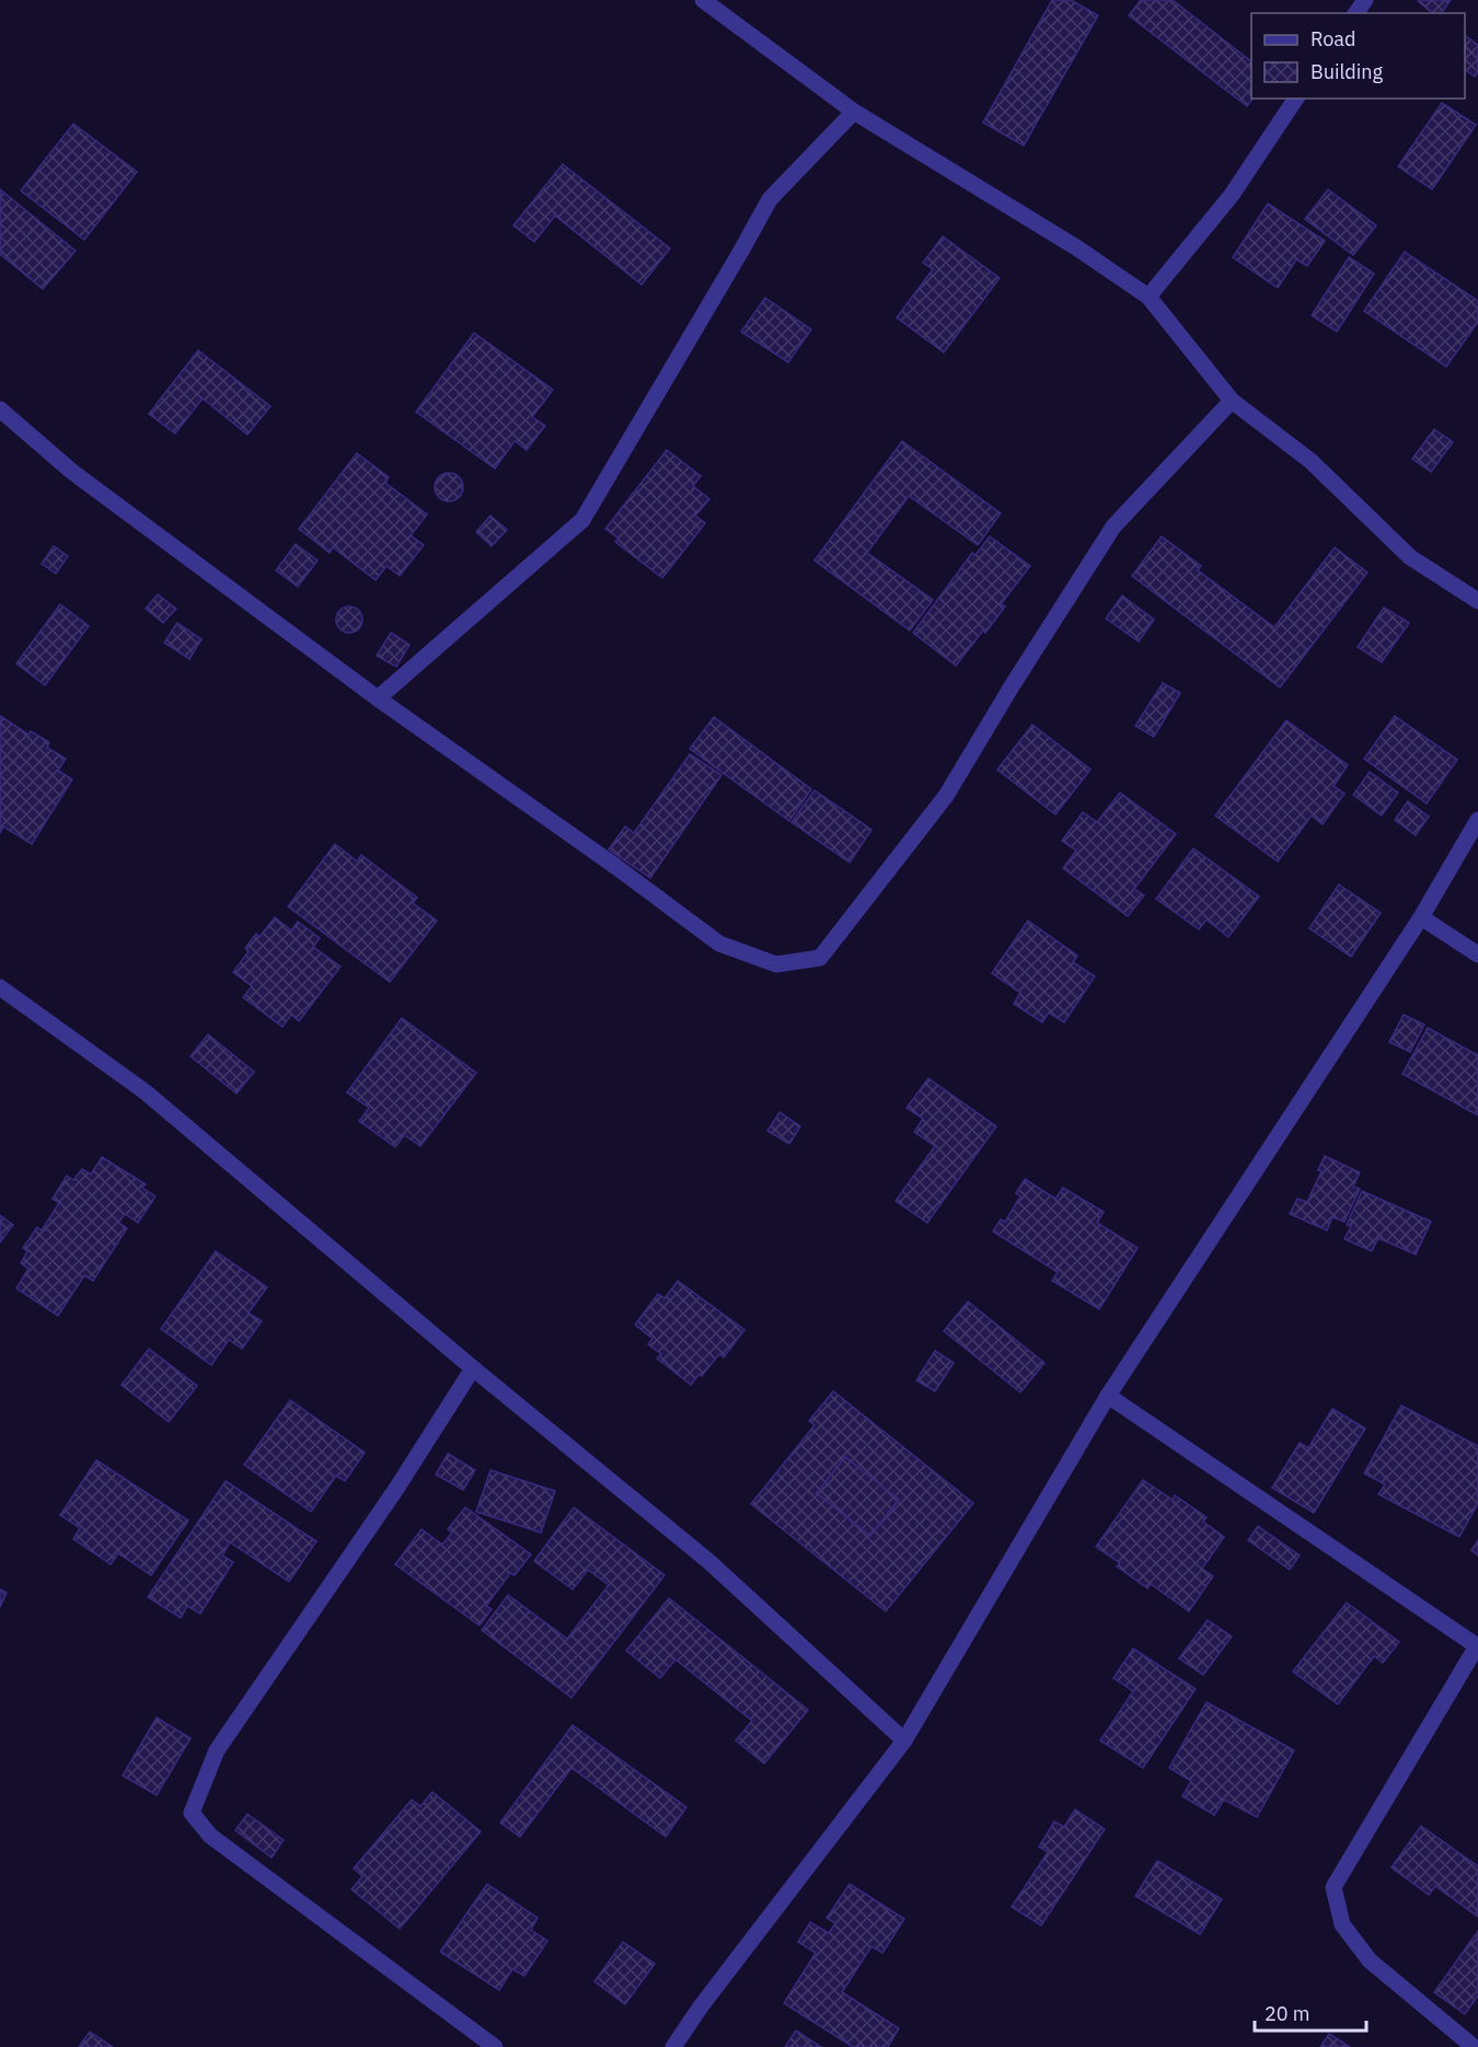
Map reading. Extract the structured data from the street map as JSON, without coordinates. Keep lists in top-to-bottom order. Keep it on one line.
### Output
{"legend":["Road","Building"],"scale_bar":"20 m"}
